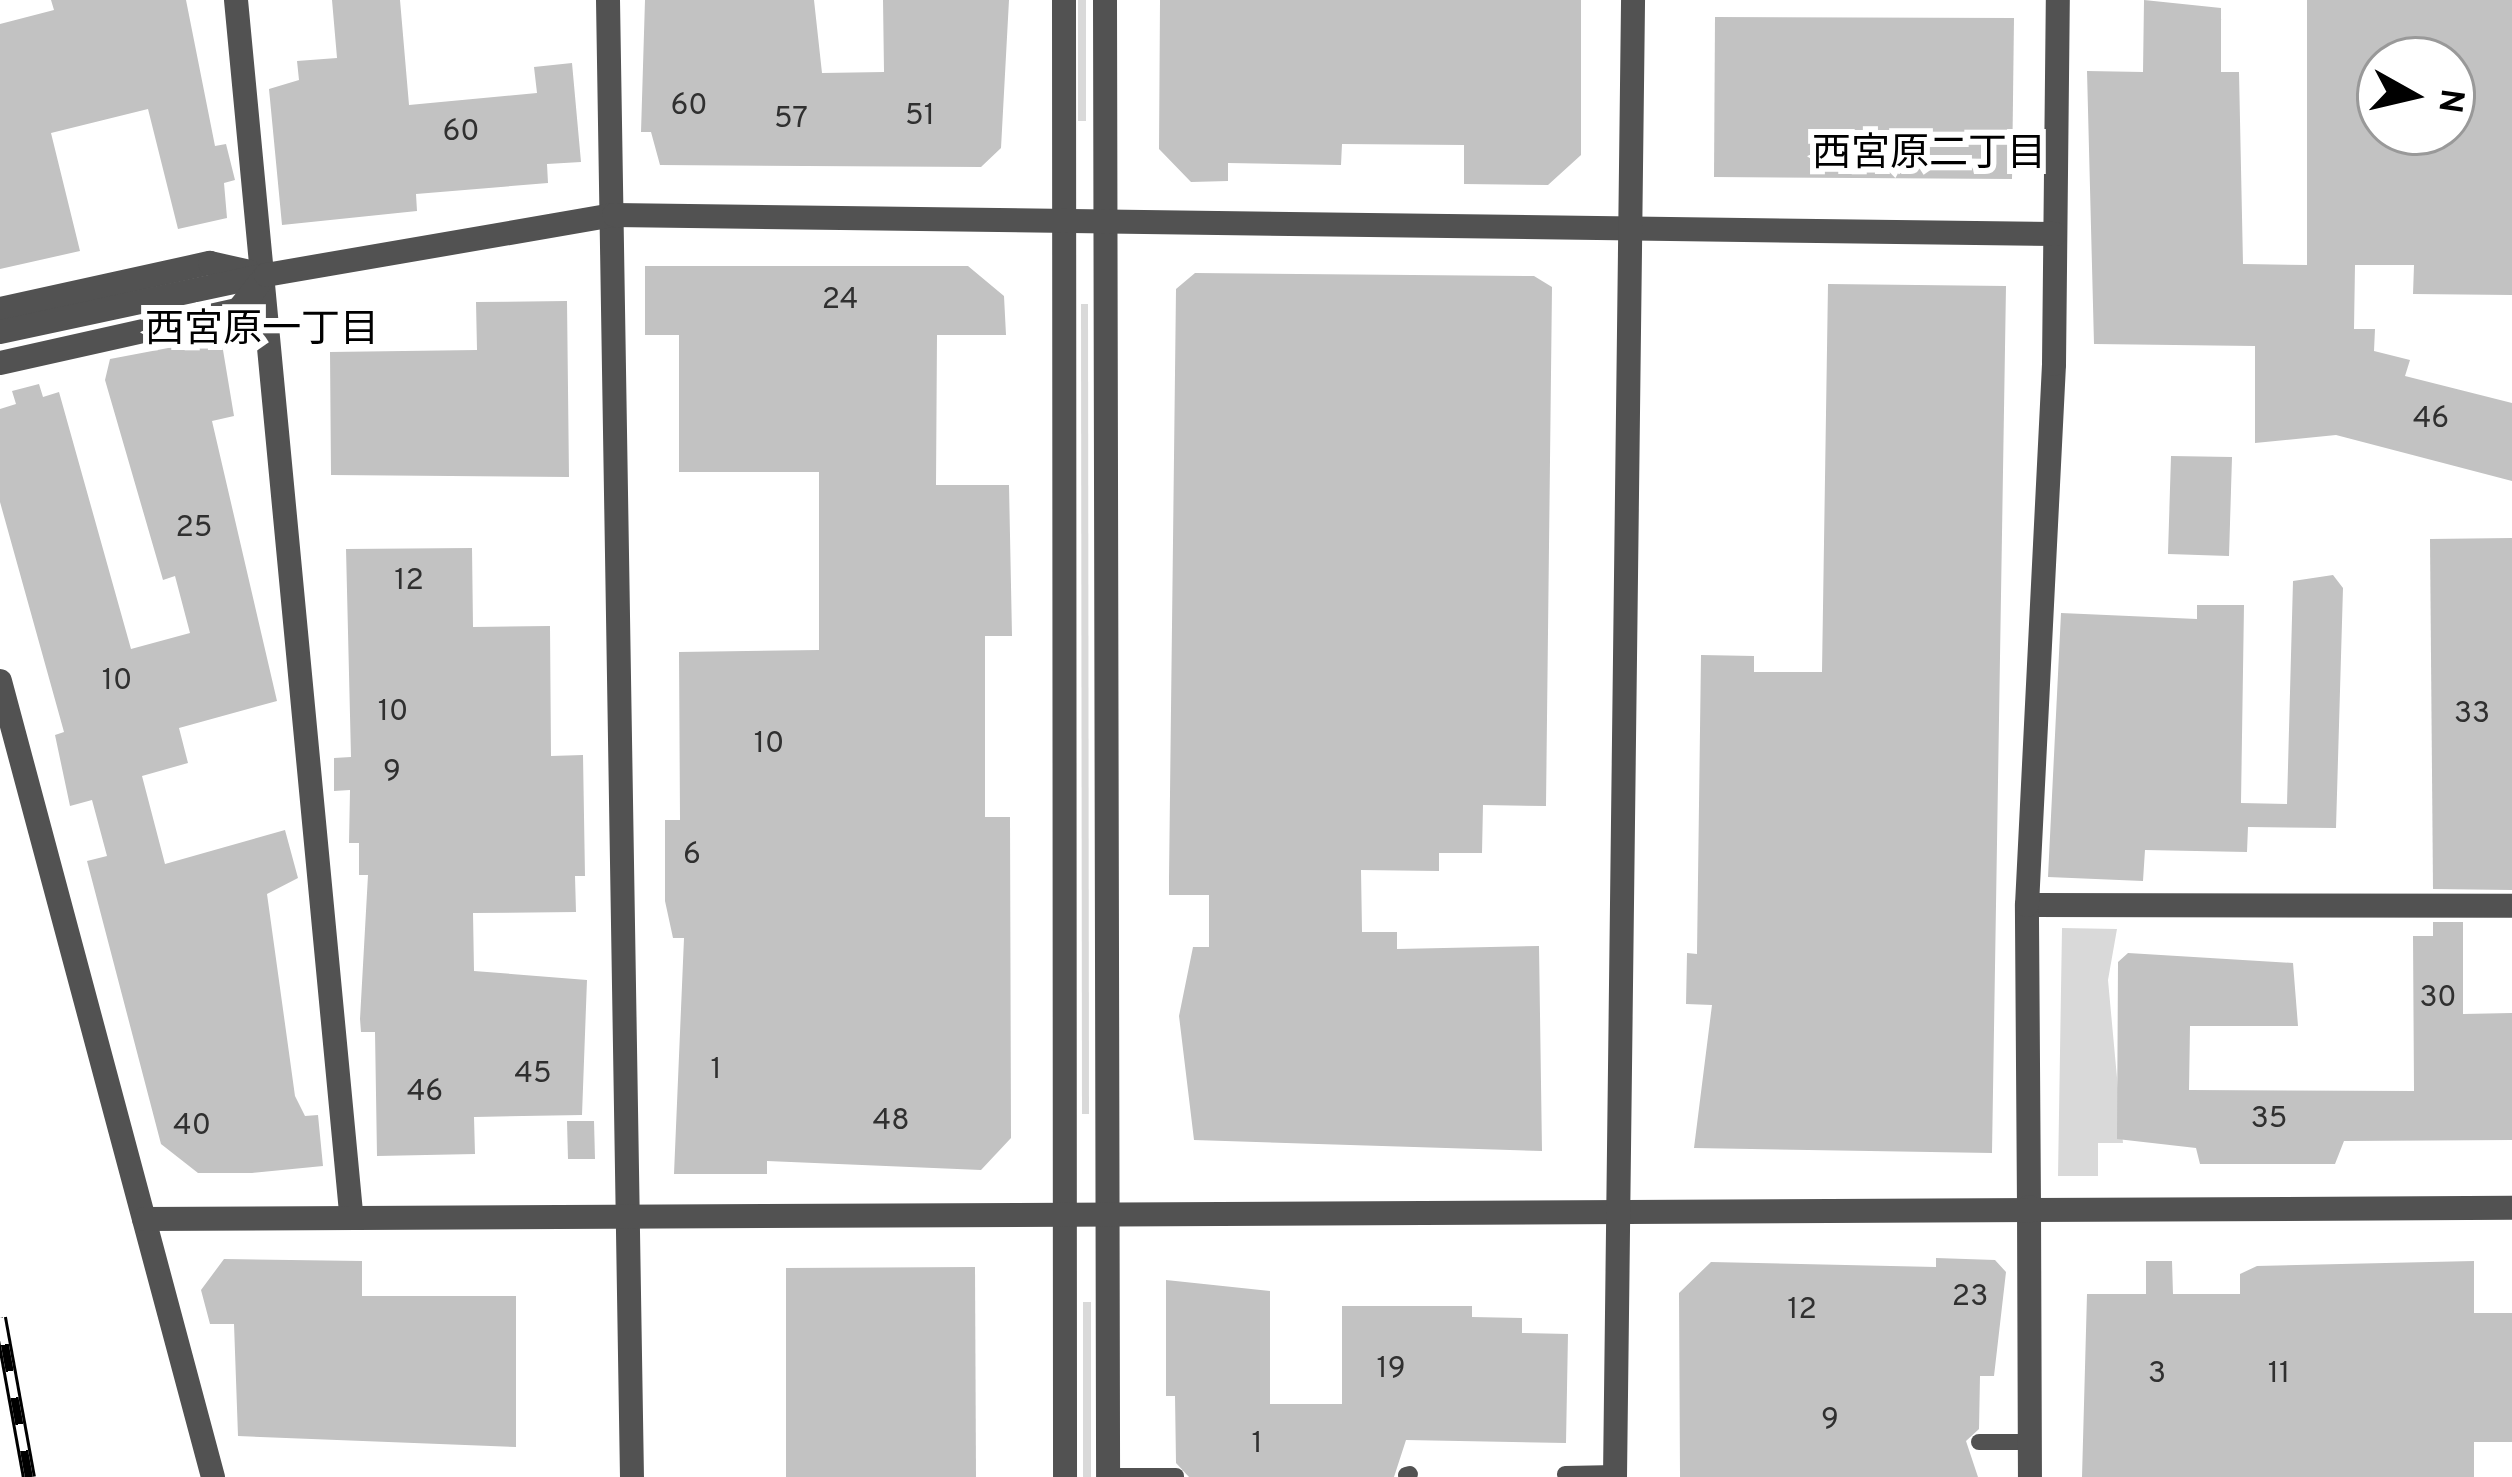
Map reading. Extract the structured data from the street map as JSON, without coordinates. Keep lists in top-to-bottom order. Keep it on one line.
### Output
{"districts":["西宮原二丁目","西宮原一丁目"],"house_numbers":["60","51","57","60","24","46","25","12","10","10","33","10","9","6","30","1","45","46","35","48","40","23","12","19","3","11","9","1"],"north":"right"}
